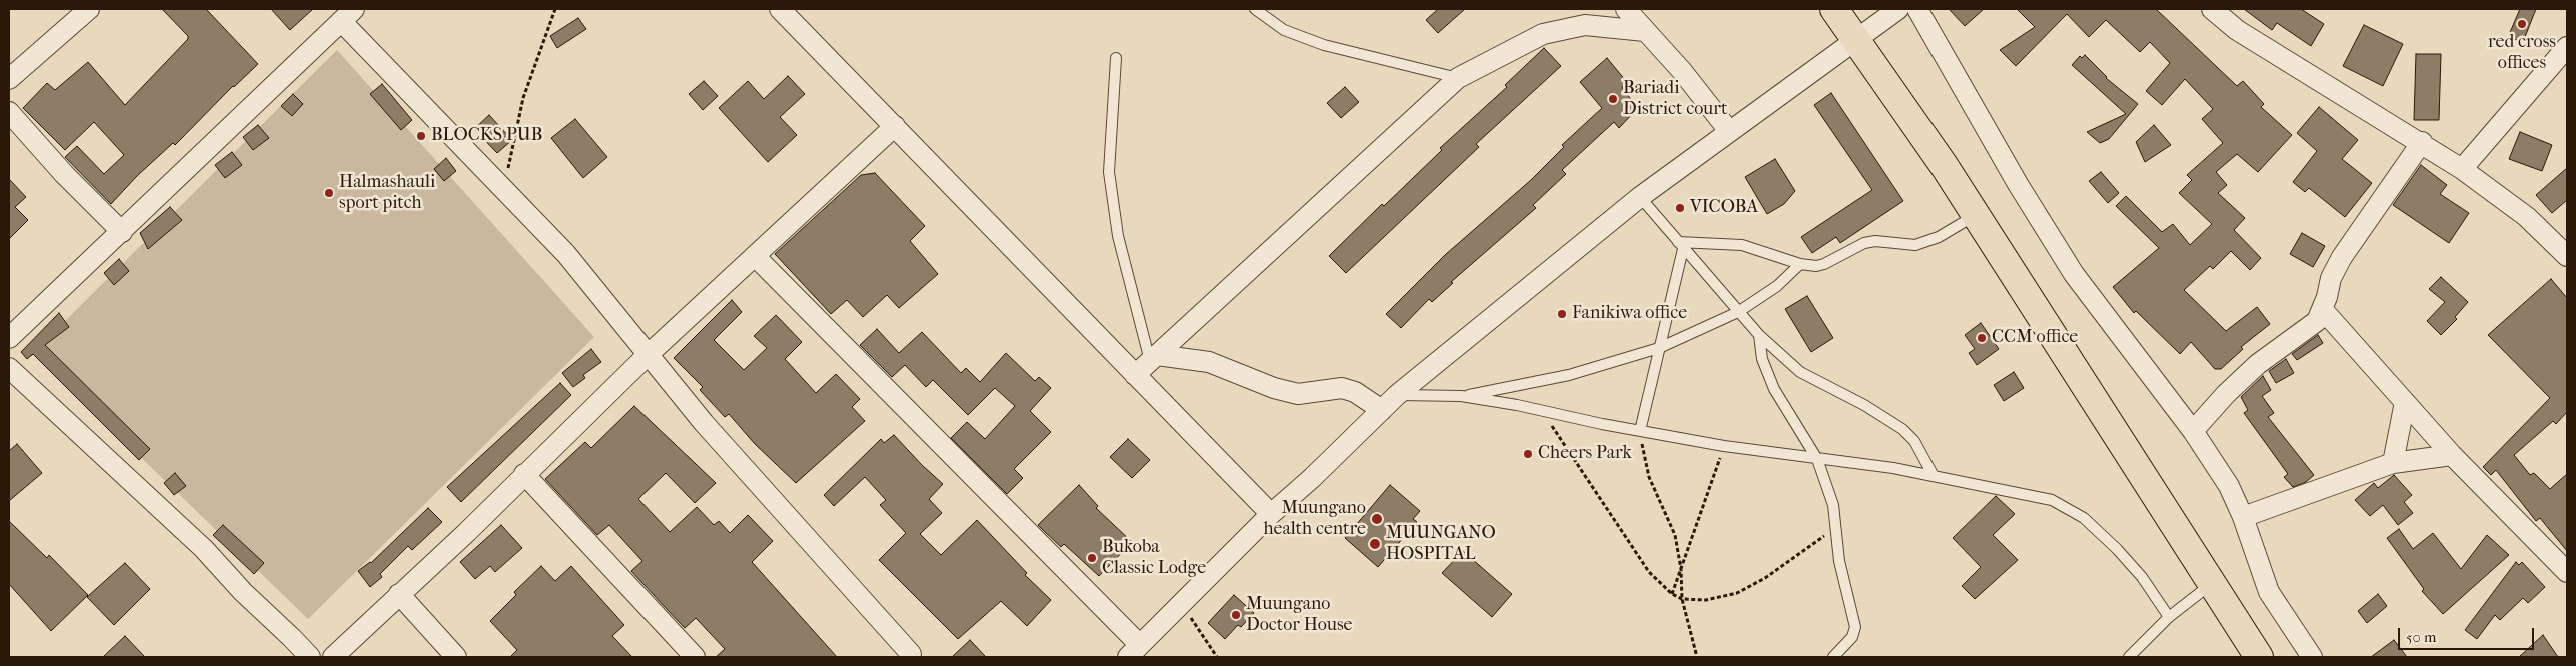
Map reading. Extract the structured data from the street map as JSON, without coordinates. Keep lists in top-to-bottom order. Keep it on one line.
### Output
{"places":["red cross offices","Bariadi District court","BLOCKS PUB","Halmashauli sport pitch","VICOBA","Fanikiwa office","CCM office","Cheers Park","Muungano health centre","MUUNGANO HOSPITAL","Bukoba Classic Lodge","Muungano Doctor House"],"scale_bar":"50 m"}
